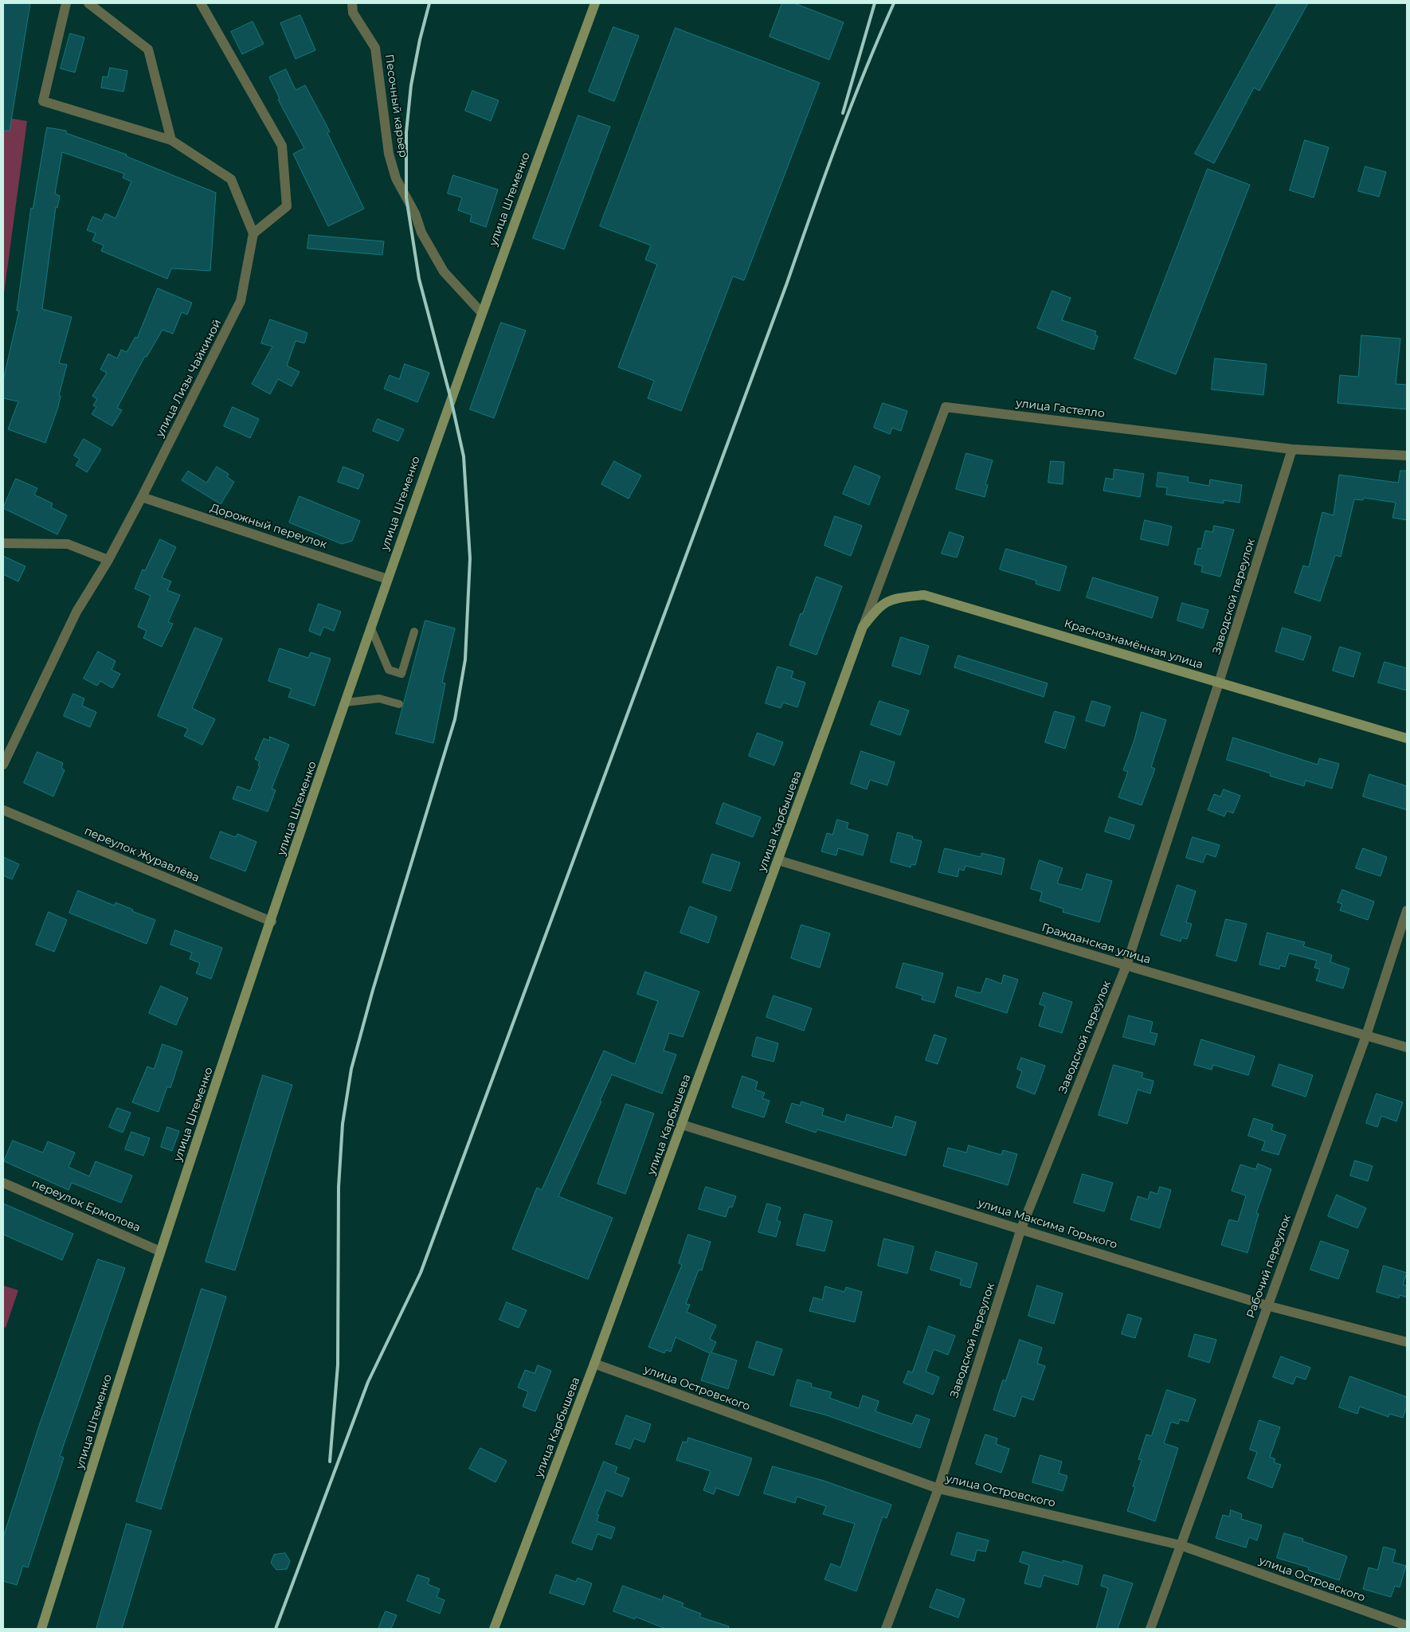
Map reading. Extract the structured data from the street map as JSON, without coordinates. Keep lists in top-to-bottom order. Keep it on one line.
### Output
{"streets":{"main road":["улица Штеменко","Краснознамённая улица","улица Карбышева"],"street":["Песочный карьер","улица Лизы Чайкиной","улица Гастелло","Дорожный переулок","Заводской переулок","переулок Журавлёва","Гражданская улица","переулок Ермолова","улица Максима Горького","Рабочий переулок","улица Островского"]},"crossings":[["Песочный карьер","улица Штеменко"],["улица Штеменко","Дорожный переулок"],["улица Штеменко","переулок Журавлёва"],["улица Штеменко","переулок Ермолова"],["улица Лизы Чайкиной","Дорожный переулок"],["улица Гастелло","Заводской переулок"],["улица Гастелло","Краснознамённая улица"],["улица Гастелло","улица Карбышева"],["Заводской переулок","Краснознамённая улица"],["Заводской переулок","Гражданская улица"],["Заводской переулок","улица Максима Горького"],["Заводской переулок","улица Островского"],["Краснознамённая улица","улица Карбышева"],["улица Карбышева","Гражданская улица"],["улица Карбышева","улица Максима Горького"],["улица Карбышева","улица Островского"],["Гражданская улица","Рабочий переулок"],["улица Максима Горького","Рабочий переулок"],["Рабочий переулок","улица Островского"]]}
